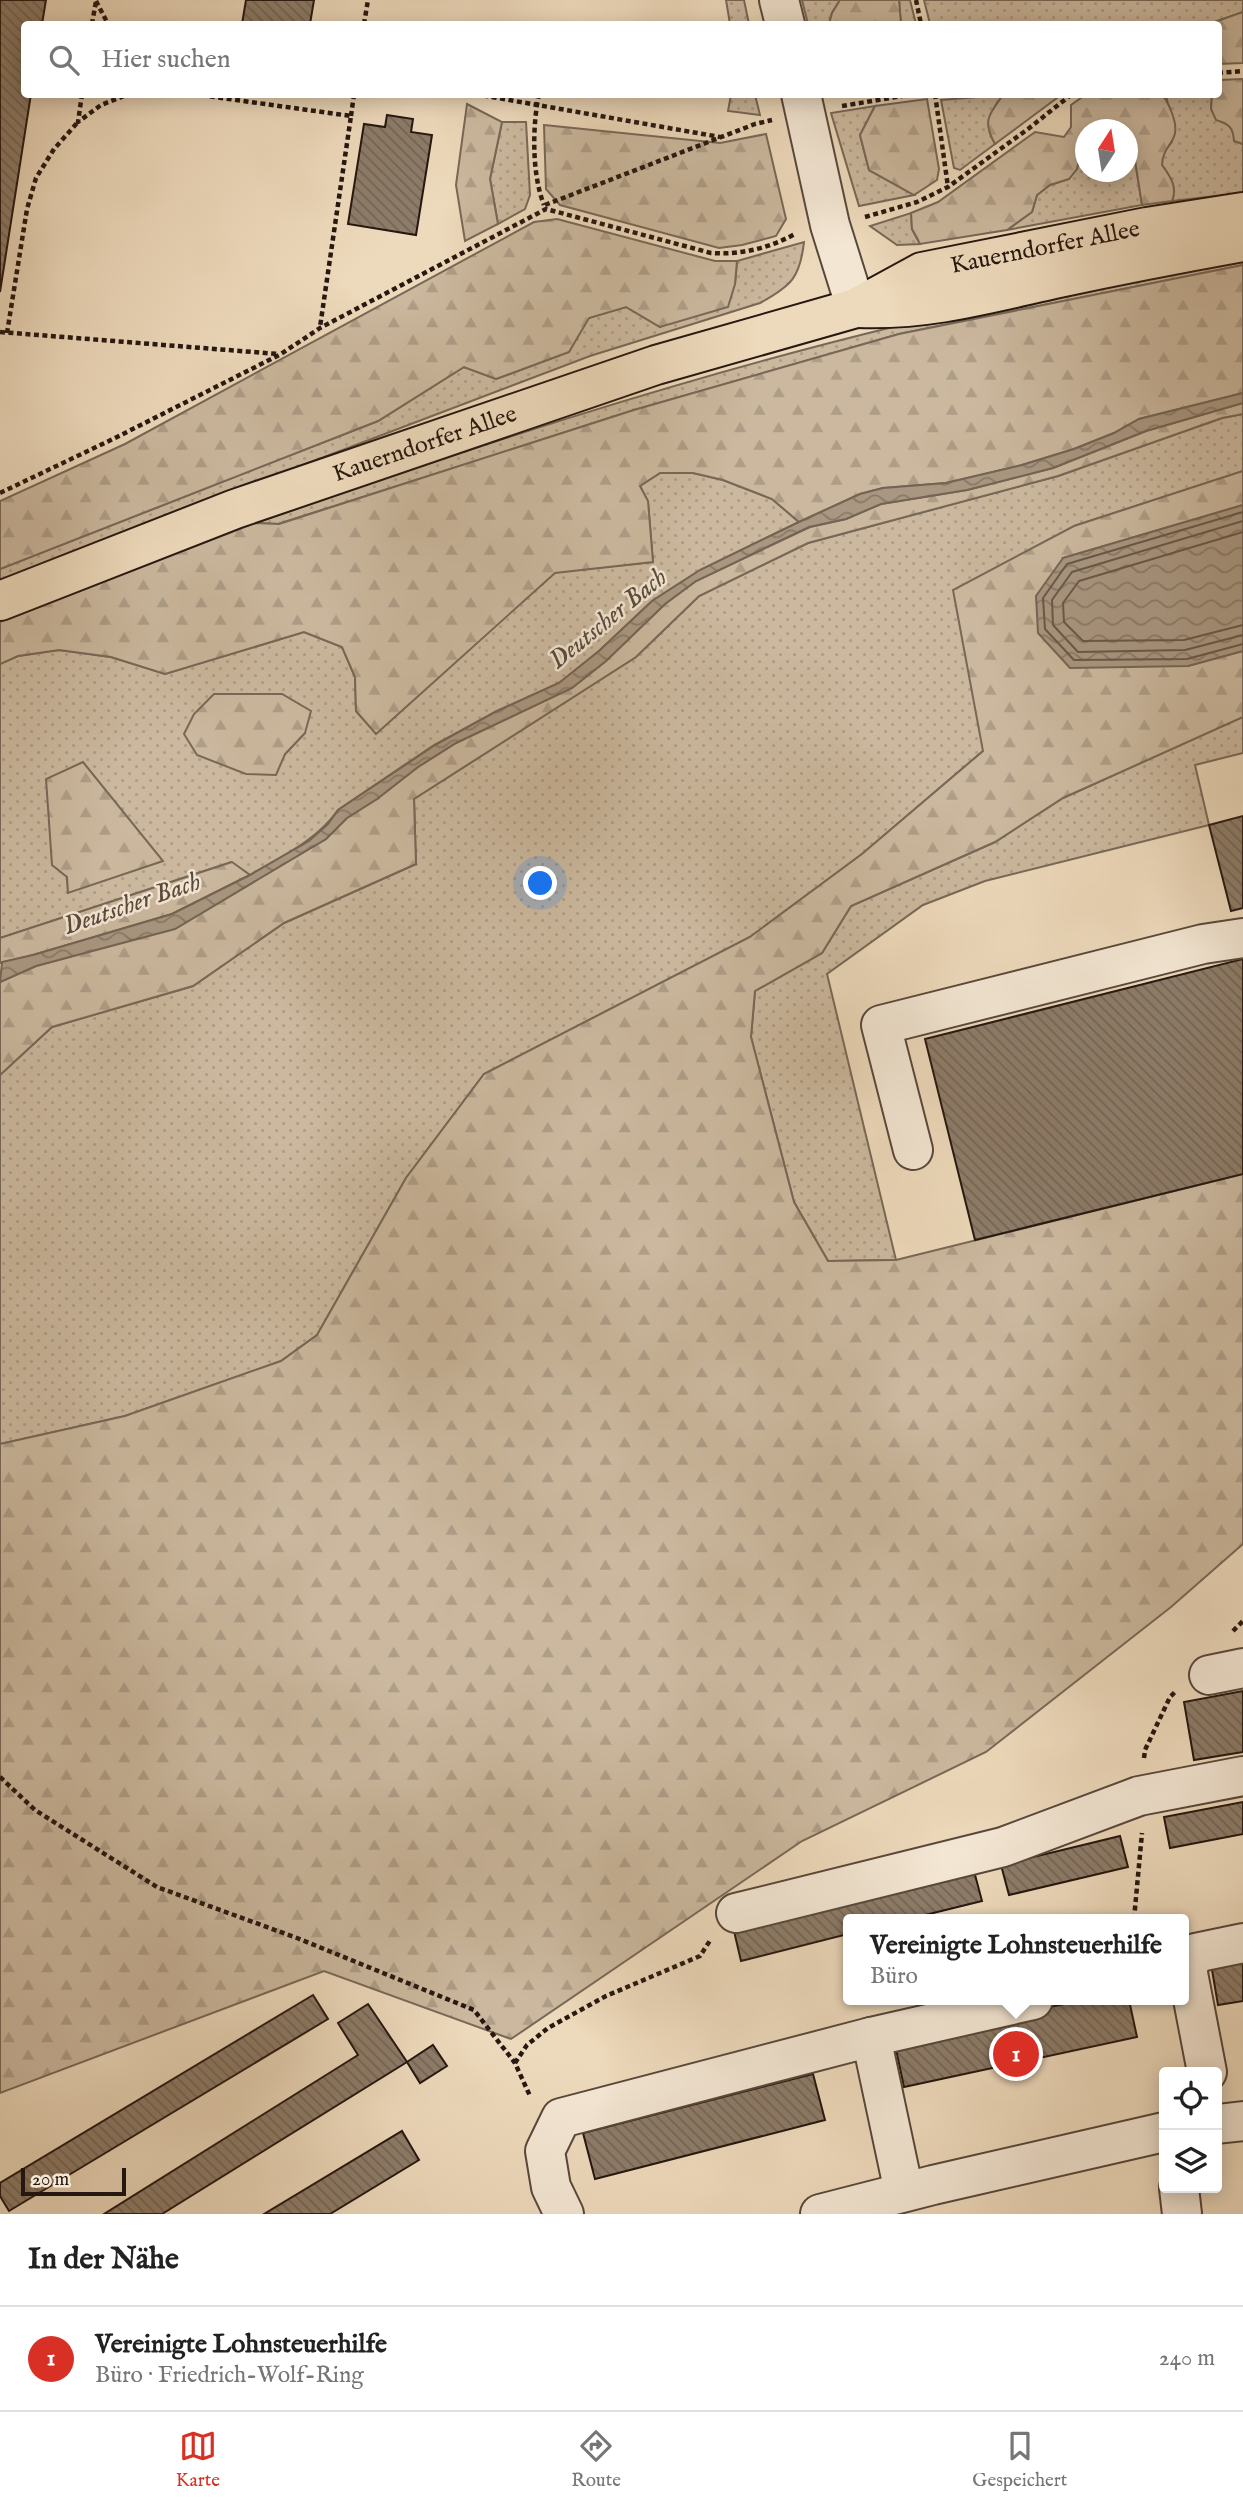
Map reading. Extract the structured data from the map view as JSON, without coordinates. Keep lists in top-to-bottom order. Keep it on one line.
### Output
{"streets":{"main road":["Kauerndorfer Allee"]},"water":["Deutscher Bach"],"scale_bar":"20 m","north":"top","page":{"search":"Hier suchen","popup":["Vereinigte Lohnsteuerhilfe","Büro"],"pins":"1","scale":"20 m","heading":"In der Nähe","list":[{"mark":"1","name":"Vereinigte Lohnsteuerhilfe","note":"Büro · Friedrich-Wolf-Ring","value":"240 m"}],"nav":["Karte","Route","Gespeichert"]}}
